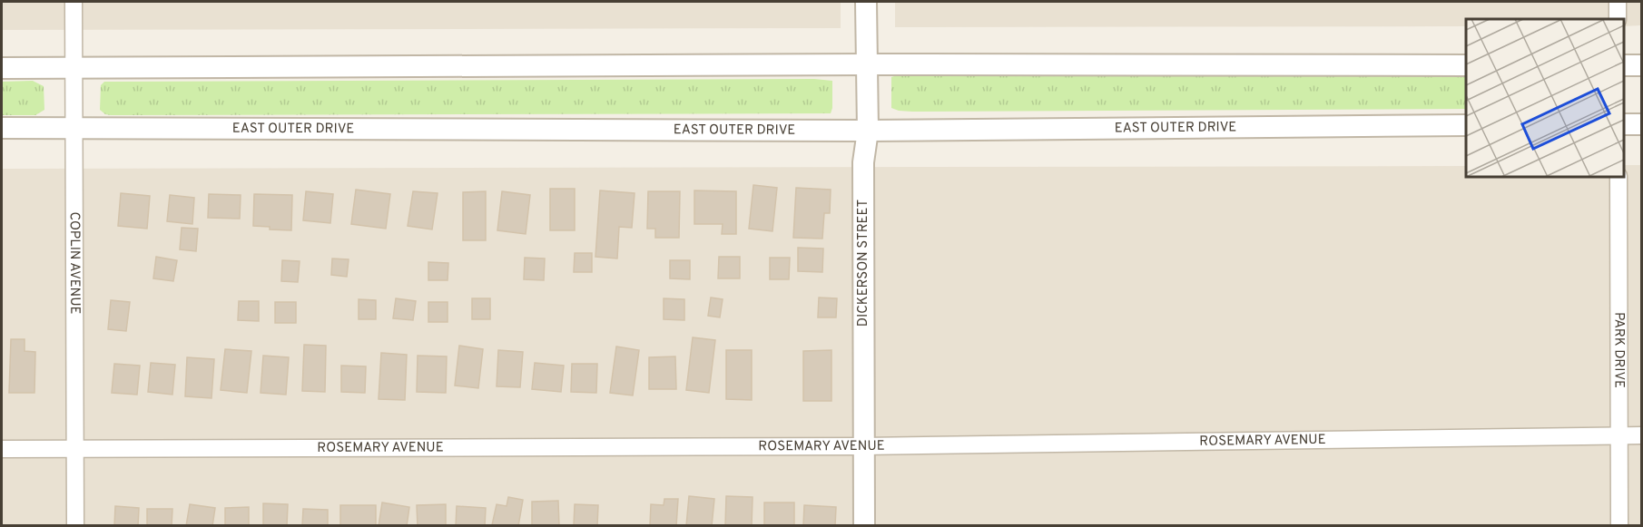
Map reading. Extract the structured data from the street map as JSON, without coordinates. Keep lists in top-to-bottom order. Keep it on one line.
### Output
{"streets":{"street":["EAST OUTER DRIVE","COPLIN AVENUE","DICKERSON STREET","PARK DRIVE","ROSEMARY AVENUE"]},"crossings":[["EAST OUTER DRIVE","COPLIN AVENUE"],["EAST OUTER DRIVE","DICKERSON STREET"],["COPLIN AVENUE","ROSEMARY AVENUE"],["DICKERSON STREET","ROSEMARY AVENUE"],["PARK DRIVE","ROSEMARY AVENUE"]]}
